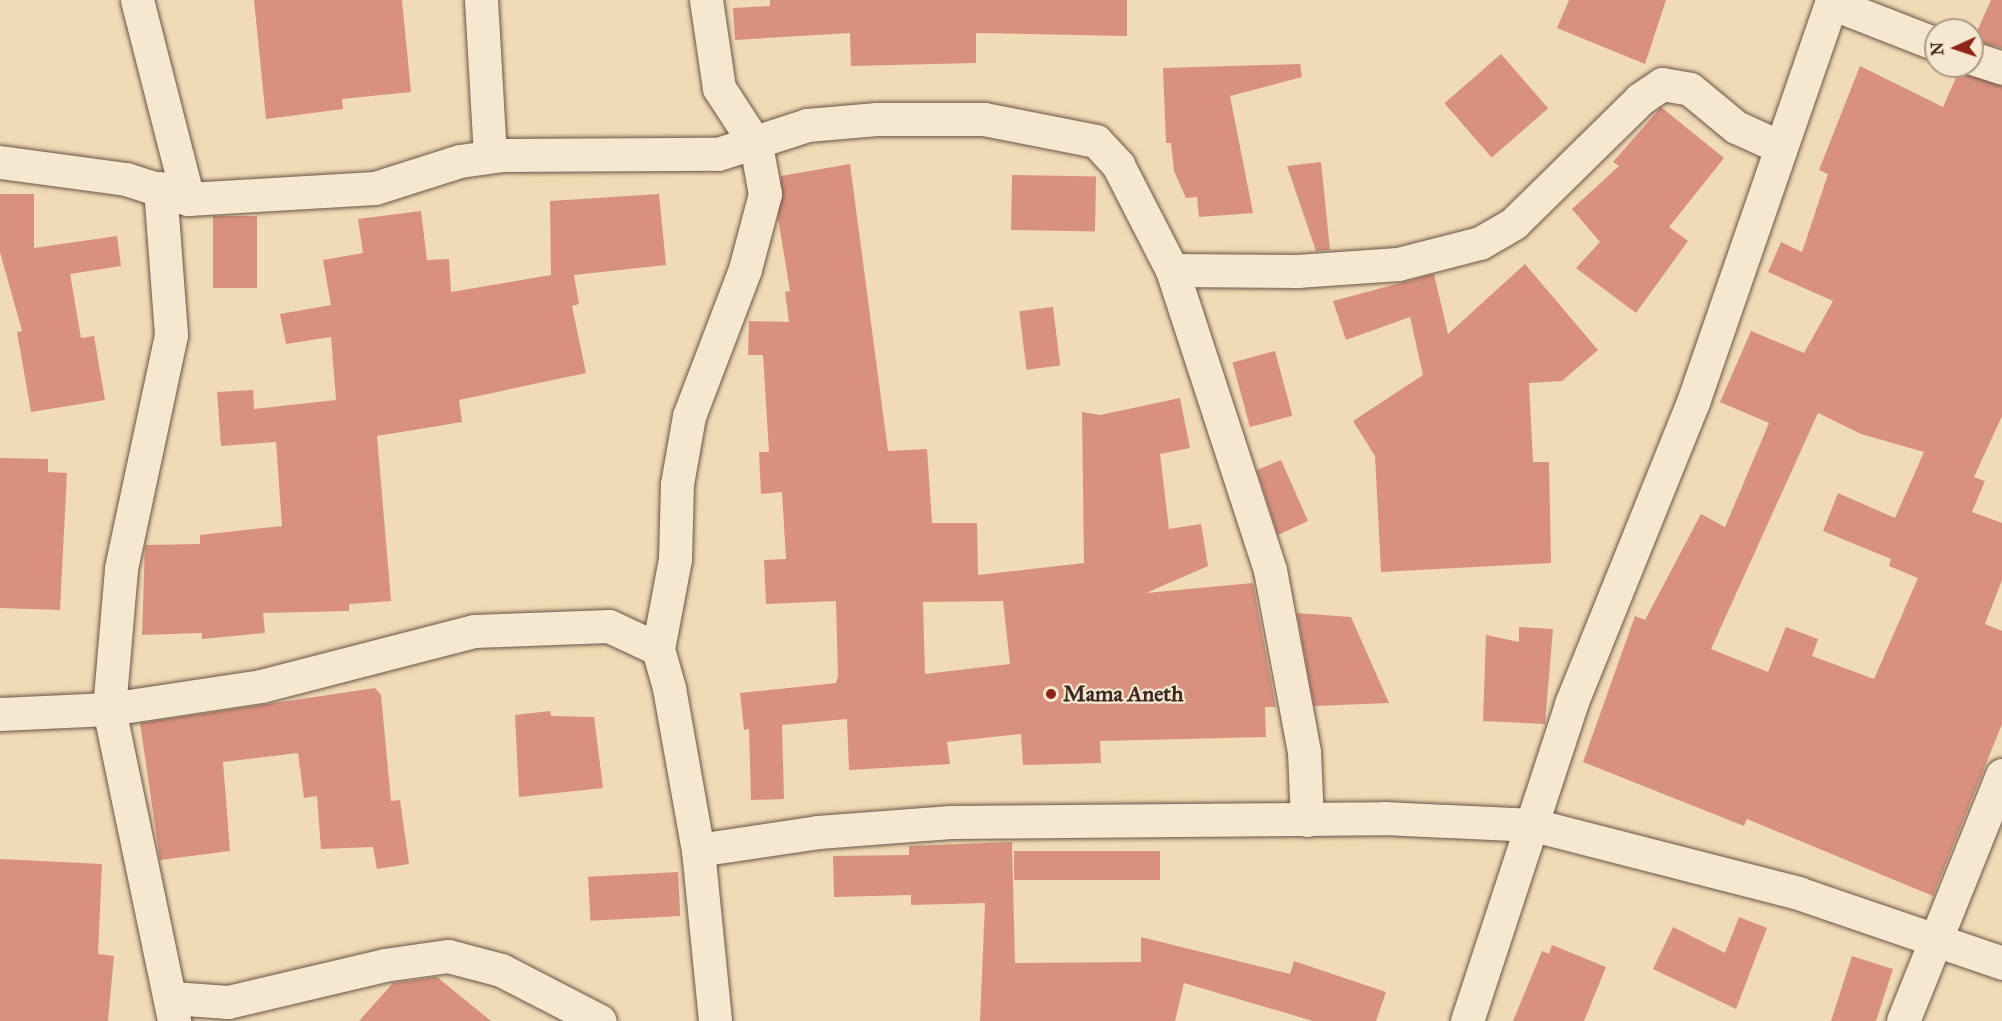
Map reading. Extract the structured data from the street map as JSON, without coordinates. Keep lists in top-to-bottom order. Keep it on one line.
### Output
{"places":["Mama Aneth"],"north":"left"}
